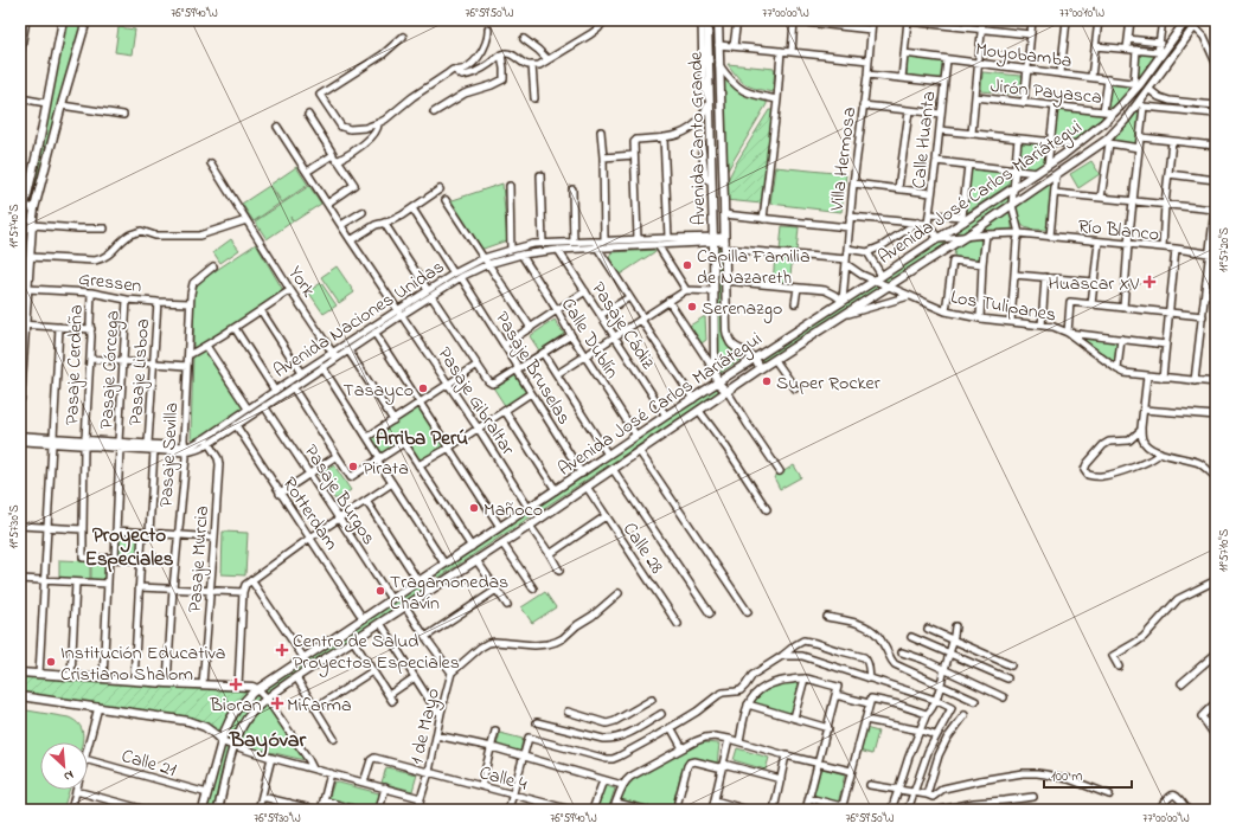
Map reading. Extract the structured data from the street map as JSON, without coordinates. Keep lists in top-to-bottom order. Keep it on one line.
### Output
{"streets":{"main road":["Avenida Canto Grande","Avenida José Carlos Mariátegui"],"street":["Moyobamba","Jirón Payasca","Calle Huanta","Villa Hermosa","Río Blanco","Gressen","York","Los Tulipanes","Avenida Naciones Unidas","Pasaje Cádiz","Calle Dublín","Pasaje Cerdeña","Pasaje Bruselas","Pasaje Córcega","Pasaje Lisboa","Pasaje Gibraltar","Pasaje Sevilla","Pasaje Burgos","Rotterdam","Calle 28","Pasaje Murcia","1 de Mayo","Calle 21","Calle 4"]},"crossings":[["Moyobamba","Calle Huanta"],["Moyobamba","Avenida José Carlos Mariátegui"],["Jirón Payasca","Avenida José Carlos Mariátegui"],["Avenida Canto Grande","Avenida José Carlos Mariátegui"],["Avenida Canto Grande","Avenida Naciones Unidas"],["Villa Hermosa","Avenida José Carlos Mariátegui"],["Villa Hermosa","Los Tulipanes"],["Villa Hermosa","Avenida Naciones Unidas"],["Avenida José Carlos Mariátegui","Río Blanco"],["Avenida José Carlos Mariátegui","Los Tulipanes"],["Avenida José Carlos Mariátegui","Pasaje Cádiz"],["Avenida José Carlos Mariátegui","Calle Dublín"],["Avenida José Carlos Mariátegui","Pasaje Bruselas"],["Avenida José Carlos Mariátegui","Pasaje Gibraltar"],["Avenida José Carlos Mariátegui","Pasaje Burgos"],["Avenida José Carlos Mariátegui","Rotterdam"],["Avenida José Carlos Mariátegui","Calle 28"],["Avenida José Carlos Mariátegui","Calle 21"],["Gressen","Pasaje Cerdeña"],["Gressen","Pasaje Córcega"],["Gressen","Pasaje Lisboa"],["Gressen","Pasaje Sevilla"],["York","Avenida Naciones Unidas"],["Los Tulipanes","Avenida Naciones Unidas"],["Avenida Naciones Unidas","Pasaje Cádiz"],["Avenida Naciones Unidas","Calle Dublín"],["Avenida Naciones Unidas","Pasaje Cerdeña"],["Avenida Naciones Unidas","Pasaje Bruselas"],["Avenida Naciones Unidas","Pasaje Córcega"],["Avenida Naciones Unidas","Pasaje Lisboa"],["Avenida Naciones Unidas","Pasaje Gibraltar"],["Avenida Naciones Unidas","Pasaje Sevilla"],["Avenida Naciones Unidas","Pasaje Burgos"],["Avenida Naciones Unidas","Rotterdam"],["Avenida Naciones Unidas","Pasaje Murcia"],["Pasaje Cerdeña","Pasaje Córcega"],["Pasaje Cerdeña","Pasaje Lisboa"],["1 de Mayo","Calle 4"]],"districts":["Arriba Perú","Proyecto Especiales","Bayóvar"],"places":{"other":["Capilla Familia de Nazareth","Serenazgo","Super Rocker","Tasayco","Pirata","Mañoco","Tragamonedas Chavín","Institución Educativa Cristiano Shalom"],"health":["Huascar XV","Centro de Salud Proyectos Especiales","Bioran","Mifarma"]},"scale_bar":"100 m","north":"bottom right","coordinates":["76°59'40\"W","76°59'50\"W","77°00'00\"W","77°00'10\"W","11°57'40\"S","11°57'20\"S","11°57'30\"S","11°57'10\"S","76°59'30\"W"]}
